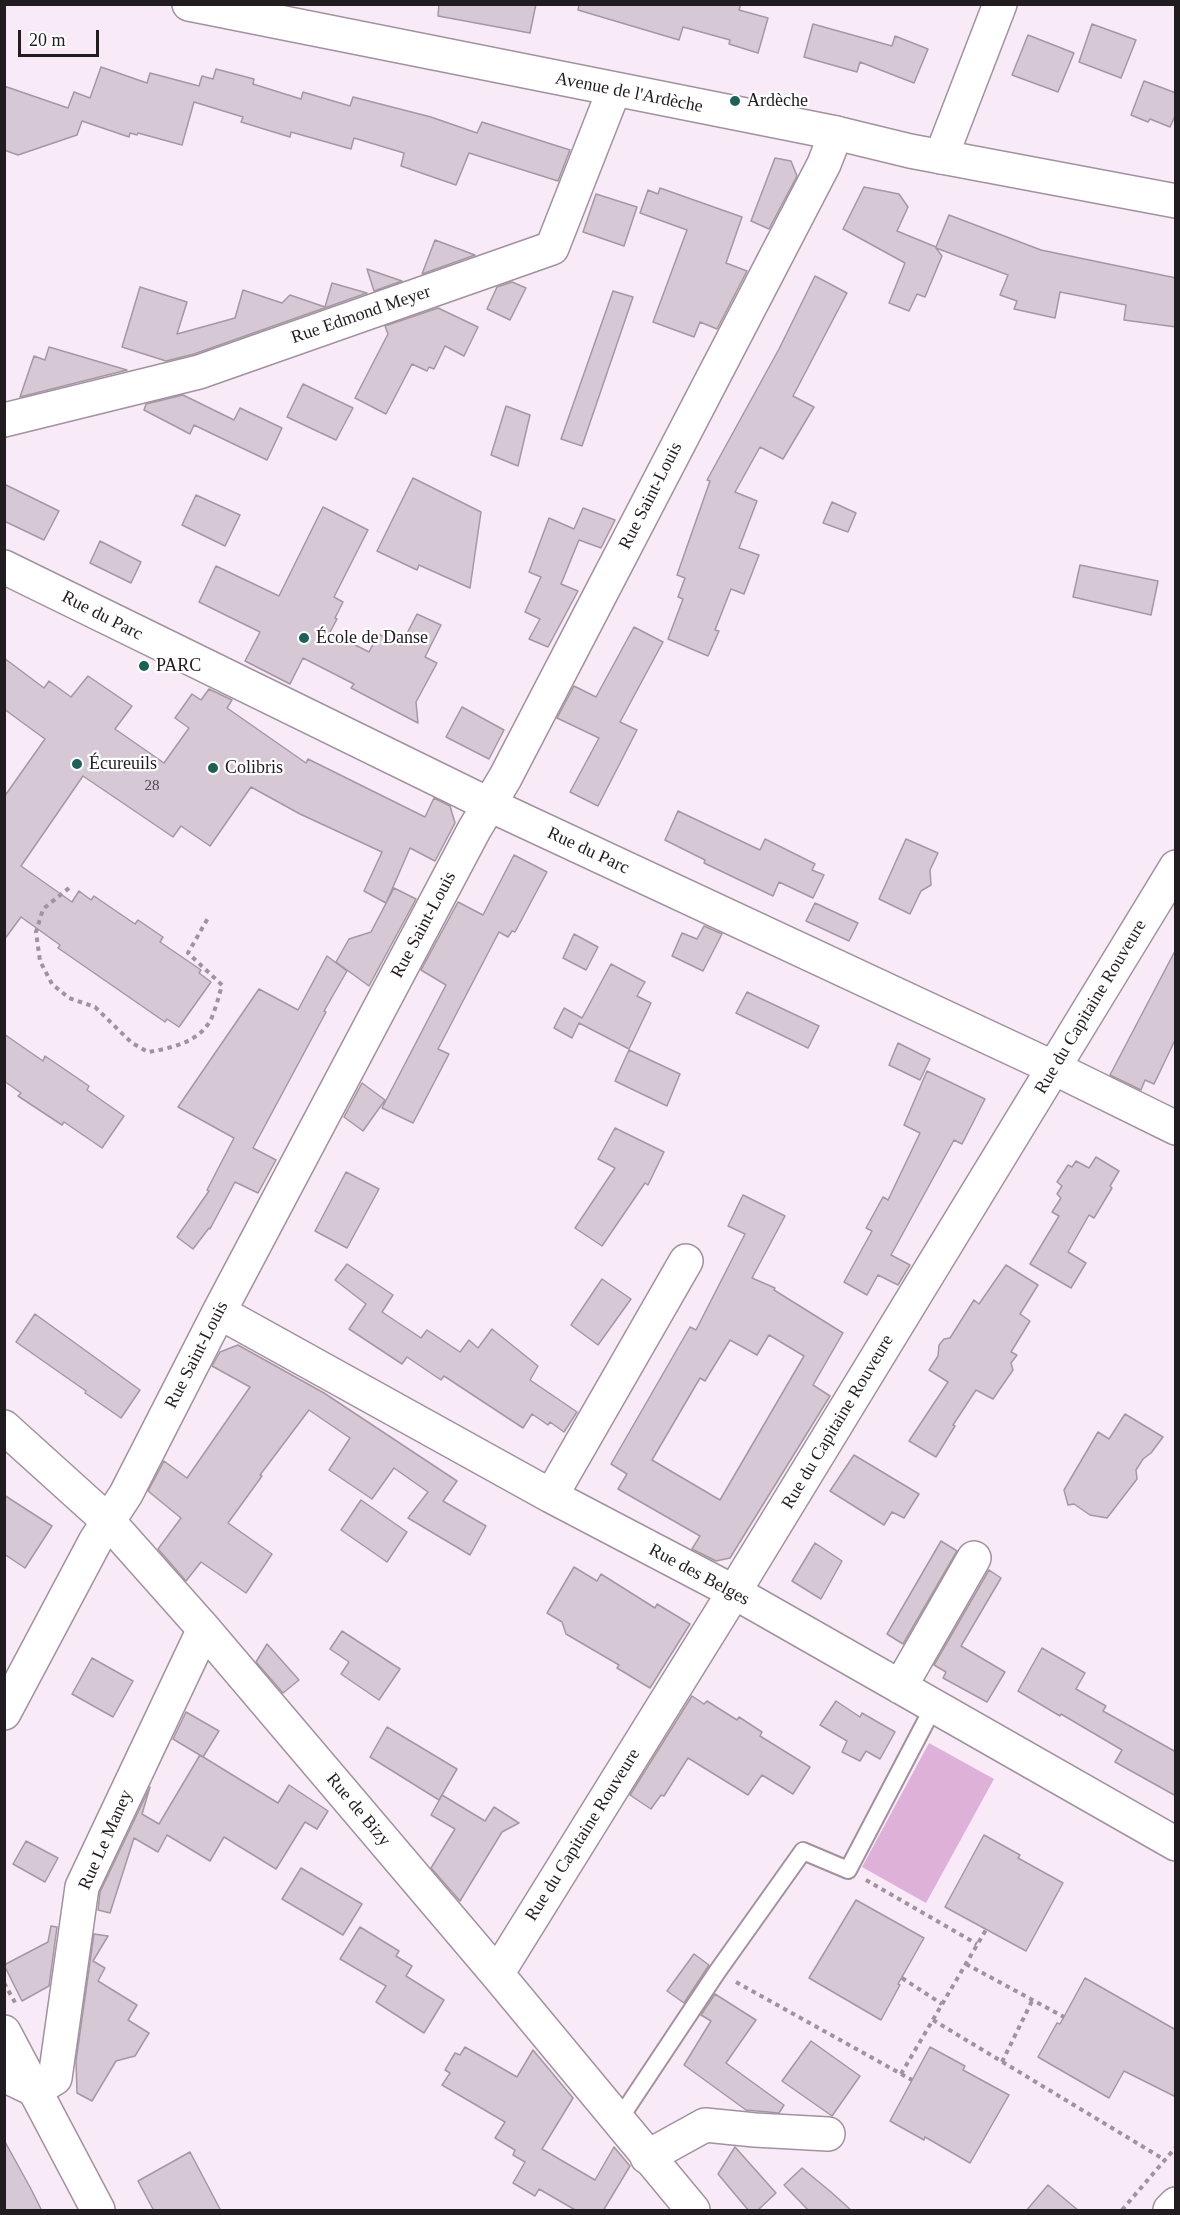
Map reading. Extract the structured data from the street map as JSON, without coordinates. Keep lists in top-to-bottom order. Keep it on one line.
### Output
{"streets":{"street":["Avenue de l'Ardèche","Rue Edmond Meyer","Rue Saint-Louis","Rue du Parc","Rue du Capitaine Rouveure","Rue des Belges","Rue de Bizy","Rue Le Maney"]},"crossings":[["Avenue de l'Ardèche","Rue Edmond Meyer"],["Avenue de l'Ardèche","Rue Saint-Louis"],["Rue Saint-Louis","Rue du Parc"],["Rue Saint-Louis","Rue des Belges"],["Rue Saint-Louis","Rue de Bizy"],["Rue du Parc","Rue du Capitaine Rouveure"],["Rue du Capitaine Rouveure","Rue des Belges"],["Rue du Capitaine Rouveure","Rue de Bizy"],["Rue de Bizy","Rue Le Maney"]],"places":["Ardèche","École de Danse","PARC","Écureuils","Colibris"],"house_numbers":["28"],"scale_bar":"20 m"}
